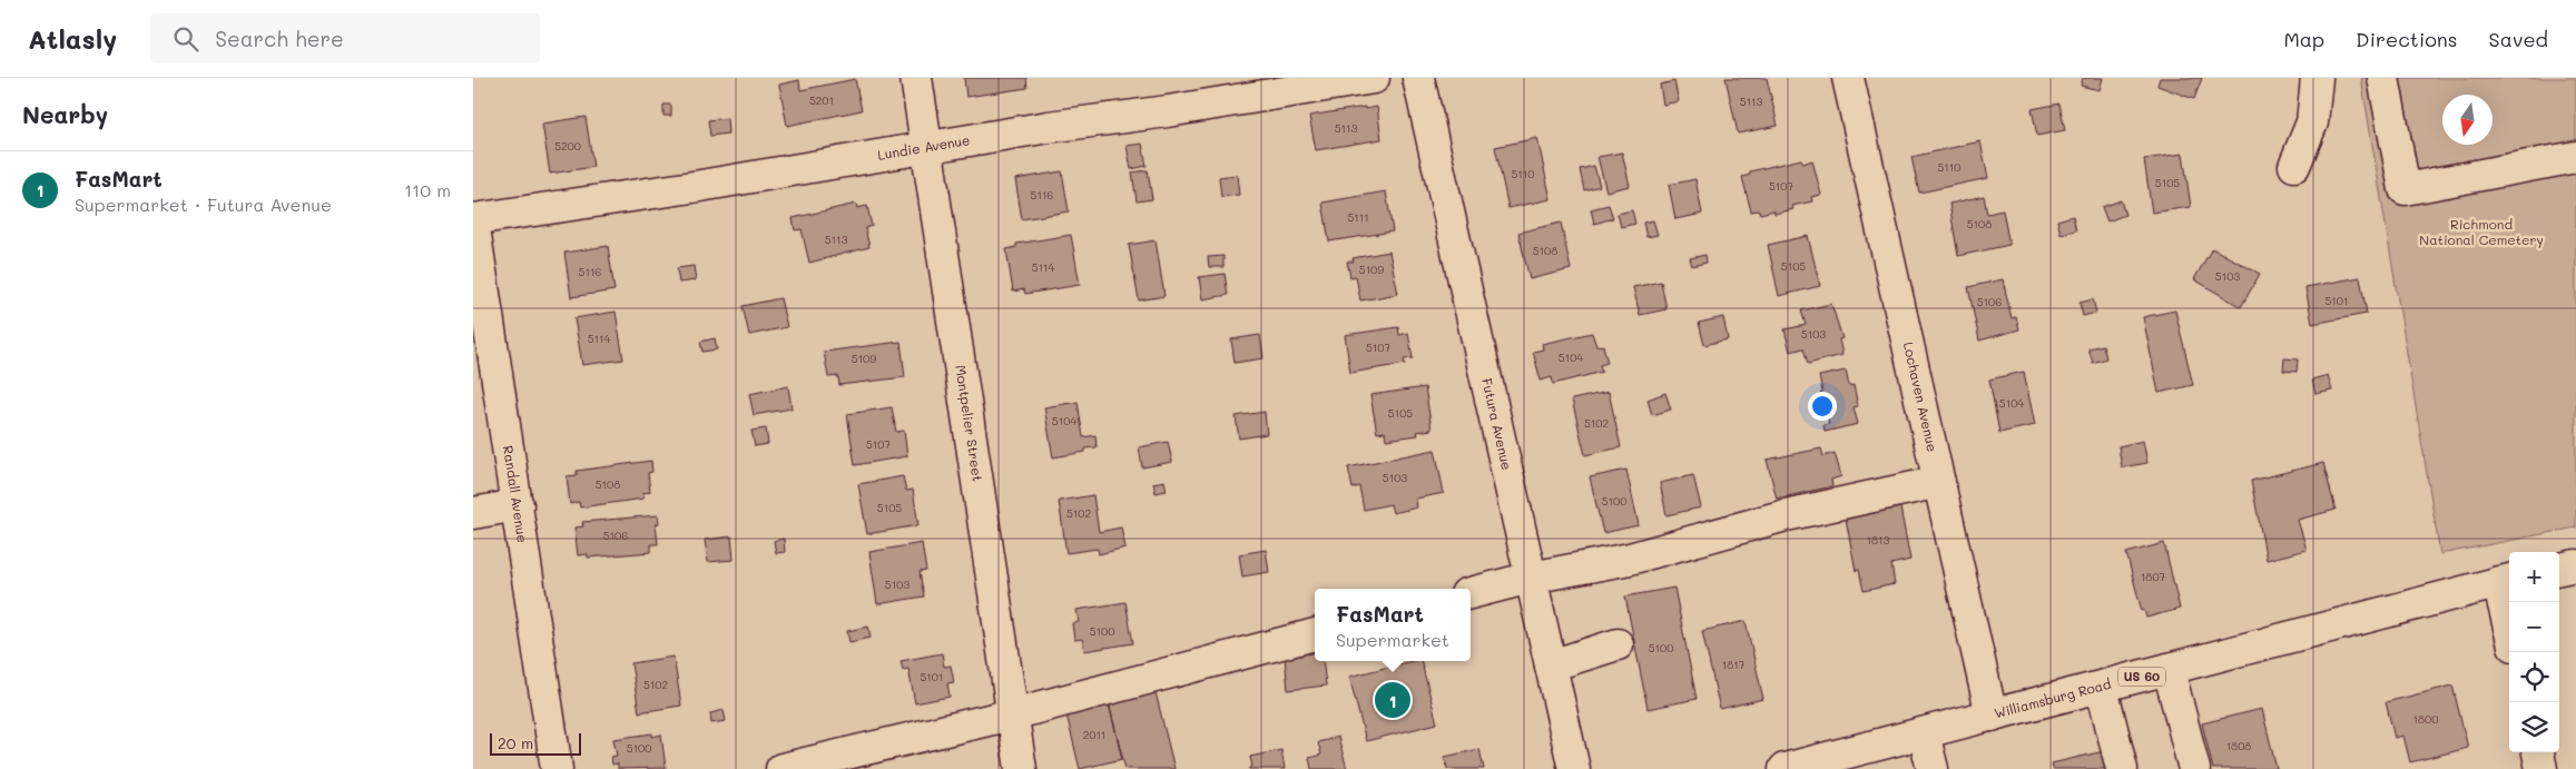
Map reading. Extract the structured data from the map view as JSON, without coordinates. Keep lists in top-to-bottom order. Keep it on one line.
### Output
{"streets":{"street":["Lundie Avenue","Lochaven Avenue","Montpelier Street","Futura Avenue","Randall Avenue","US 60","Williamsburg Road"]},"crossings":[["Lundie Avenue","Montpelier Street"],["Lundie Avenue","Randall Avenue"],["Lochaven Avenue","Williamsburg Road"]],"parks":["Richmond National Cemetery"],"house_numbers":["5201","5113","5113","5200","5110","5110","5105","5107","5116","5111","5108","5113","5108","5105","5114","5109","5116","5103","5101","5106","5103","5114","5107","5104","5109","5104","5105","5104","5102","5107","5103","5108","5100","5105","5102","5106","1813","1807","5103","5100","5100","1817","5101","5102","1800","2011","1808","5100"],"scale_bar":"20 m","north":"bottom","page":{"header":"Atlasly","search":"Search here","nav":["Map","Directions","Saved"],"heading":"Nearby","list":[{"mark":"1","name":"FasMart","note":"Supermarket · Futura Avenue","value":"110 m"}],"map_buttons":["+","−"],"popup":["FasMart","Supermarket"],"pins":"1","scale":"20 m"}}
